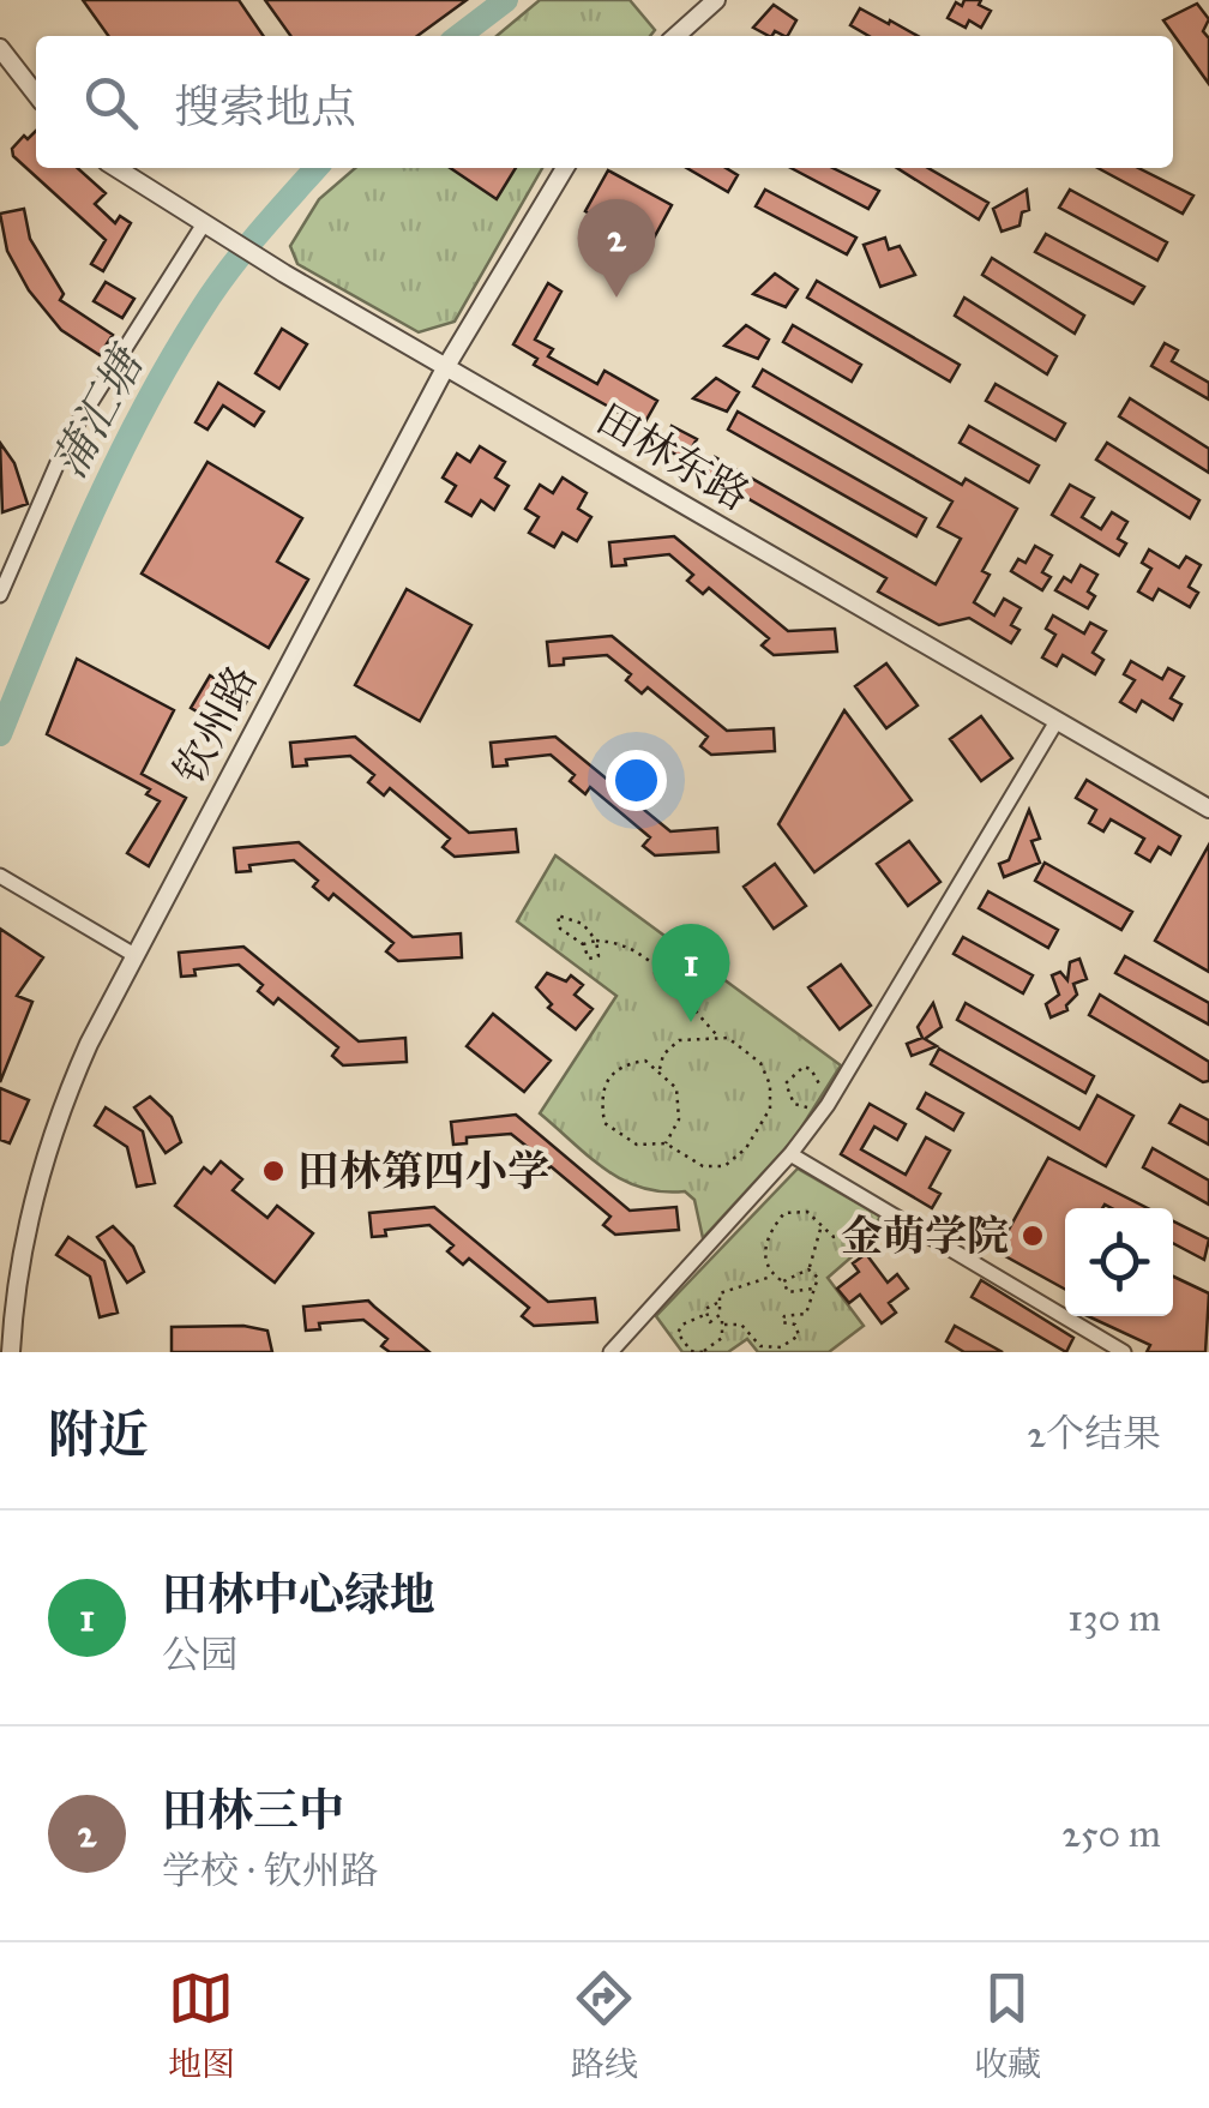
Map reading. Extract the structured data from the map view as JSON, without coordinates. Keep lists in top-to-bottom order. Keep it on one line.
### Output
{"streets":{"street":["田林东路","钦州路"]},"crossings":[["田林东路","钦州路"]],"water":["蒲汇塘"],"places":["田林第四小学","金萌学院"],"page":{"search":"搜索地点","pins":["2","1"],"heading":["附近","2个结果"],"list":[{"mark":"1","name":"田林中心绿地","note":"公园","value":"130 m"},{"mark":"2","name":"田林三中","note":"学校 · 钦州路","value":"250 m"}],"nav":["地图","路线","收藏"]}}
